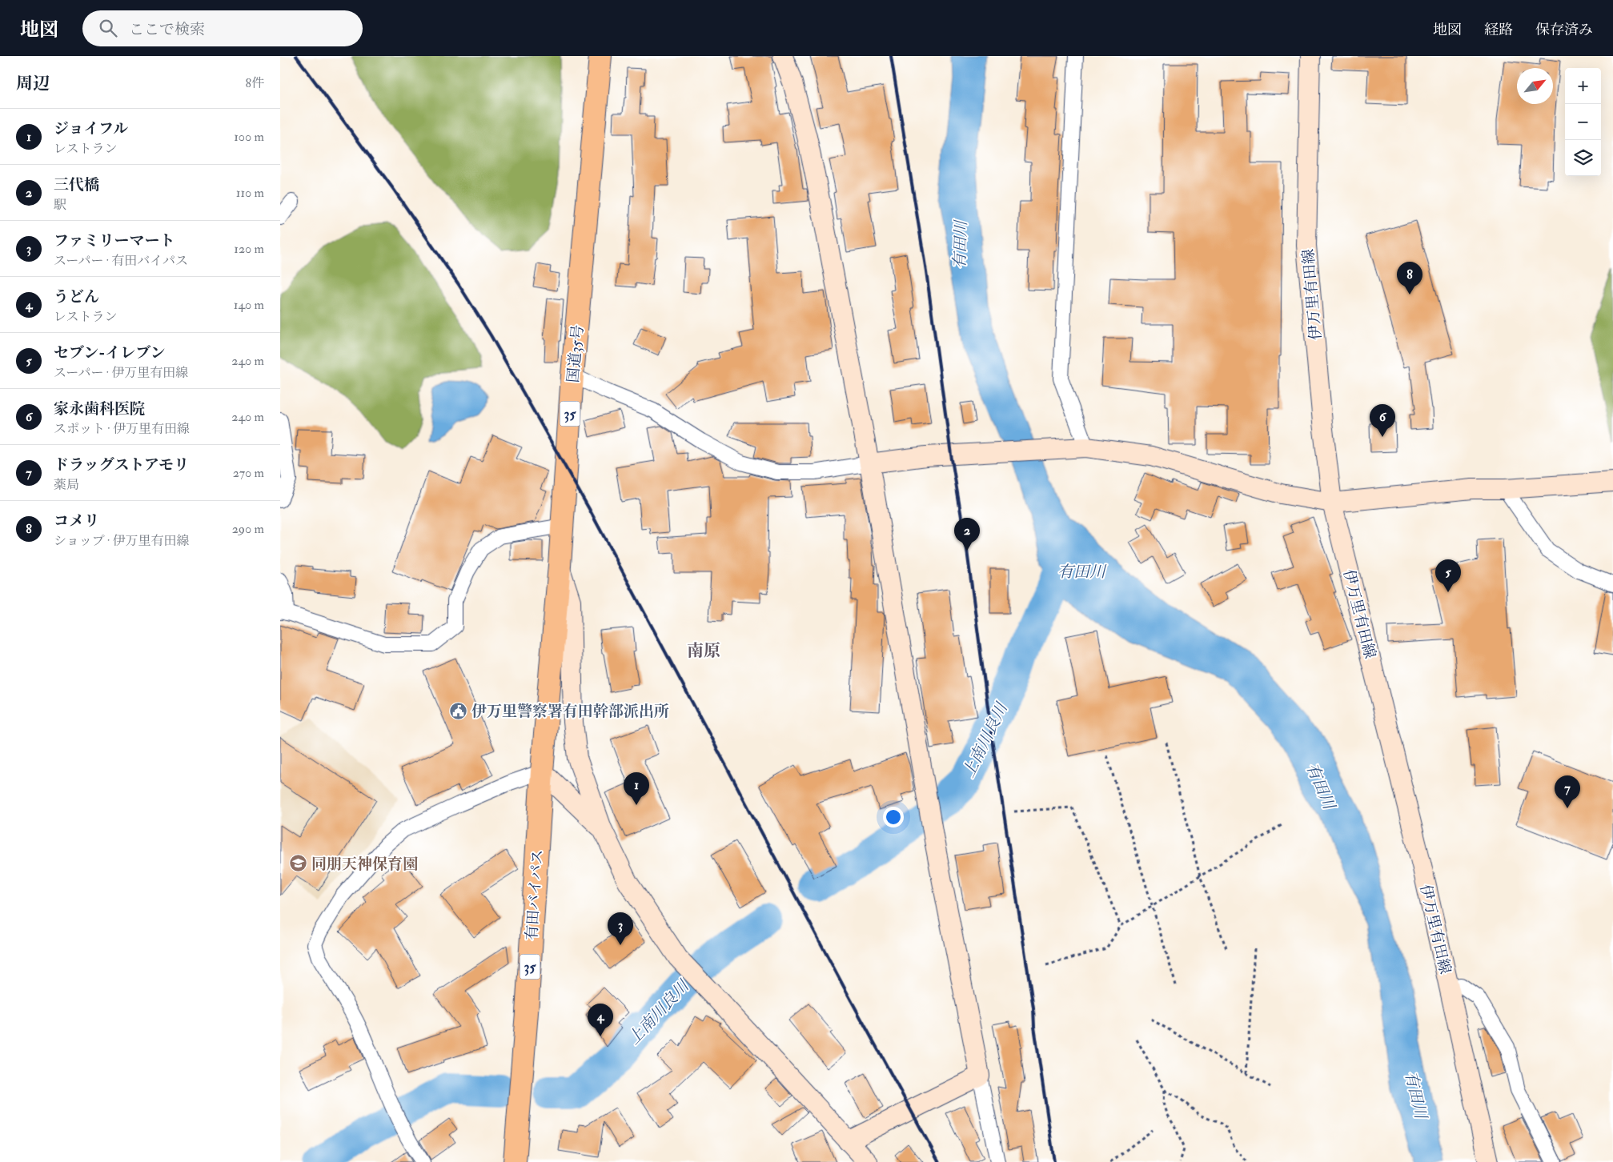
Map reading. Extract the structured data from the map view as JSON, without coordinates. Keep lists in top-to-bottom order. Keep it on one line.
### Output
{"streets":{"highway":["国道35号","35","有田バイパス"],"street":["伊万里有田線"]},"crossings":[["国道35号","有田バイパス"]],"districts":["南原"],"water":["有田川","上南川良川"],"places":{"public building":["伊万里警察署有田幹部派出所"],"school or university":["同朋天神保育園"]},"north":"top right","page":{"header":"地図","search":"ここで検索","nav":["地図","経路","保存済み"],"heading":["周辺","8件"],"map_buttons":["+","−"],"list":[{"mark":"1","name":"ジョイフル","note":"レストラン","value":"100 m"},{"mark":"2","name":"三代橋","note":"駅","value":"110 m"},{"mark":"3","name":"ファミリーマート","note":"スーパー · 有田バイパス","value":"120 m"},{"mark":"4","name":"うどん","note":"レストラン","value":"140 m"},{"mark":"5","name":"セブン-イレブン","note":"スーパー · 伊万里有田線","value":"240 m"},{"mark":"6","name":"家永歯科医院","note":"スポット · 伊万里有田線","value":"240 m"},{"mark":"7","name":"ドラッグストアモリ","note":"薬局","value":"270 m"},{"mark":"8","name":"コメリ","note":"ショップ · 伊万里有田線","value":"290 m"}],"pins":["8","6","2","5","1","7","3","4"]}}
